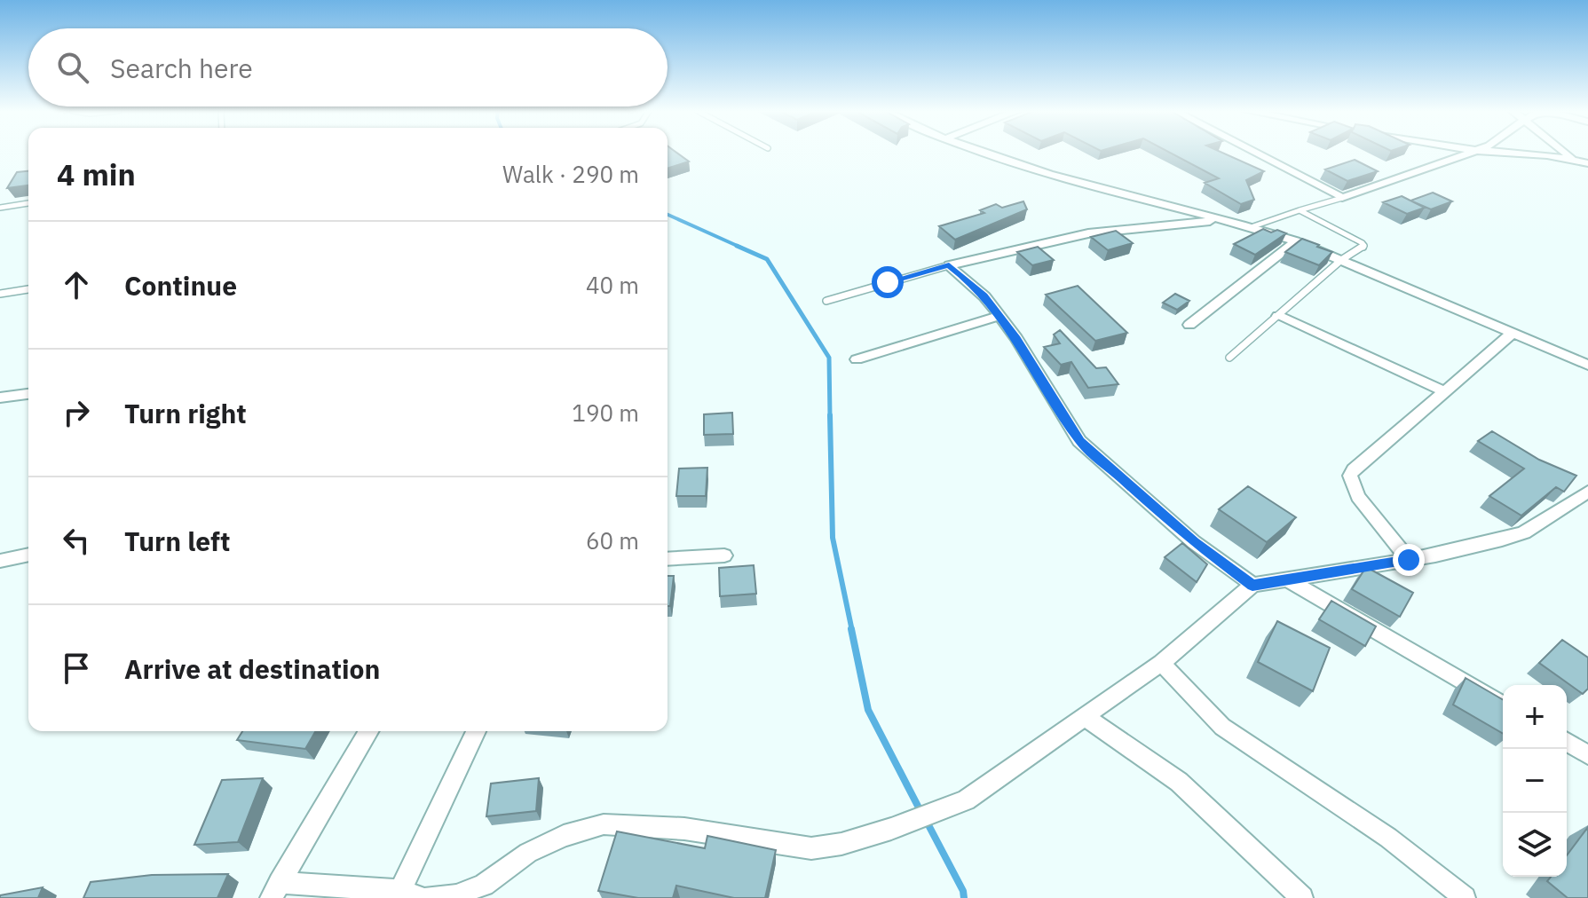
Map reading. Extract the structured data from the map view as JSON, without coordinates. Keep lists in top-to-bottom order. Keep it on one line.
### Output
{"page":{"search":"Search here","heading":["4 min","Walk · 290 m"],"list":[["Continue","40 m"],["Turn right","190 m"],["Turn left","60 m"],"Arrive at destination"],"map_buttons":["+","−"]}}
